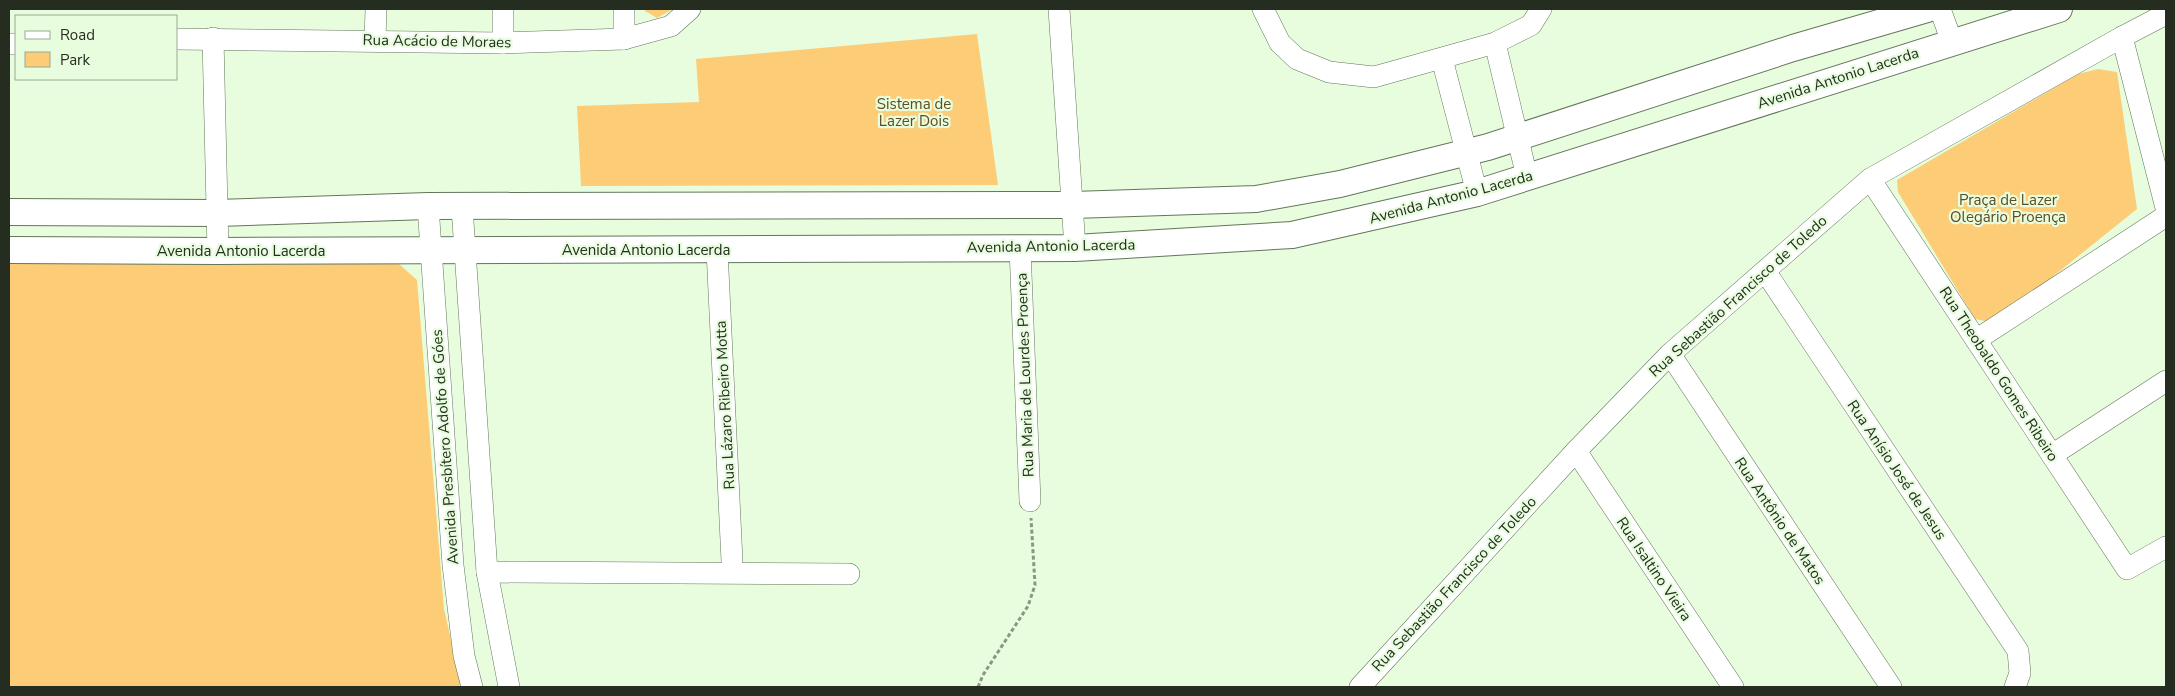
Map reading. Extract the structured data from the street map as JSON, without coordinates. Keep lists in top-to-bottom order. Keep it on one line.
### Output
{"streets":{"main road":["Avenida Antonio Lacerda"],"street":["Rua Acácio de Moraes","Rua Sebastião Francisco de Toledo","Rua Theobaldo Gomes Ribeiro","Rua Maria de Lourdes Proença","Rua Lázaro Ribeiro Motta","Avenida Presbítero Adolfo de Góes","Rua Anísio José de Jesus","Rua Antônio de Matos","Rua Isaltino Vieira"]},"crossings":[["Avenida Antonio Lacerda","Rua Maria de Lourdes Proença"],["Avenida Antonio Lacerda","Rua Lázaro Ribeiro Motta"],["Avenida Antonio Lacerda","Avenida Presbítero Adolfo de Góes"],["Rua Sebastião Francisco de Toledo","Rua Theobaldo Gomes Ribeiro"],["Rua Sebastião Francisco de Toledo","Rua Anísio José de Jesus"],["Rua Sebastião Francisco de Toledo","Rua Antônio de Matos"],["Rua Sebastião Francisco de Toledo","Rua Isaltino Vieira"]],"parks":["Sistema de Lazer Dois","Praça de Lazer Olegário Proença"],"legend":["Road","Park"]}
